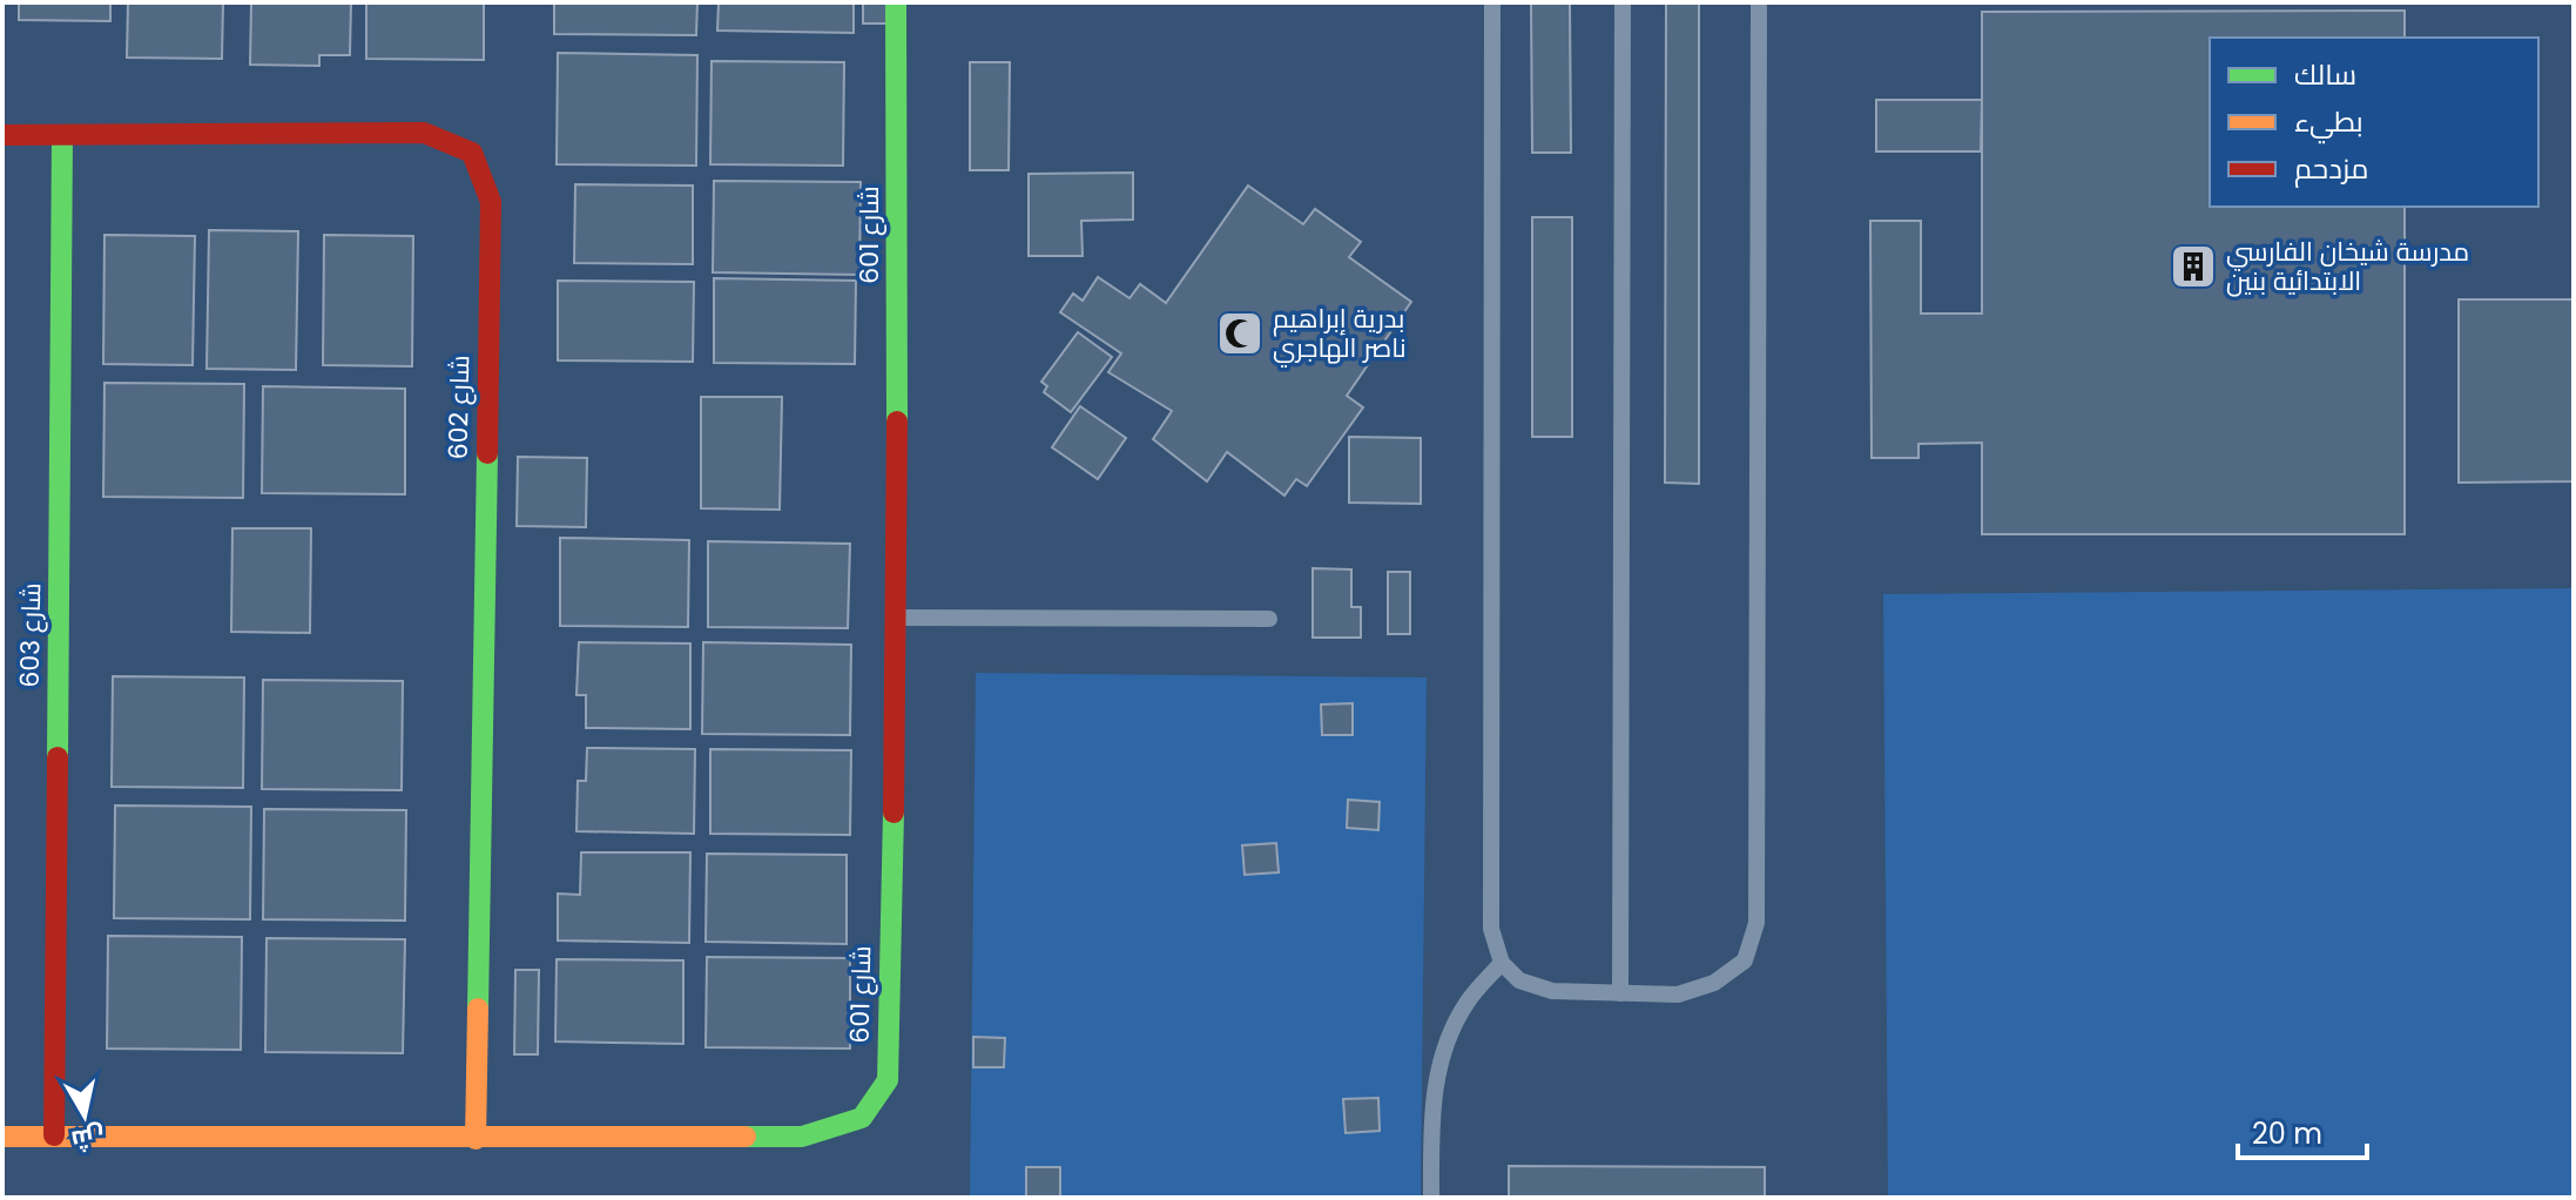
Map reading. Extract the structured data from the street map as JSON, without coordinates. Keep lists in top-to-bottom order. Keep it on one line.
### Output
{"streets":{"street":["شارع 601","شارع 602","شارع 603"]},"crossings":[["شارع 601","شارع 602"],["شارع 601","شارع 603"],["شارع 602","شارع 603"]],"places":{"building":["مدرسة شيخان الفارسي الابتدائية بنين"],"mosque":["بدرية إبراهيم ناصر الهاجري"]},"legend":["سالك","بطيء","مزدحم"],"scale_bar":"20 m","north":"bottom"}
